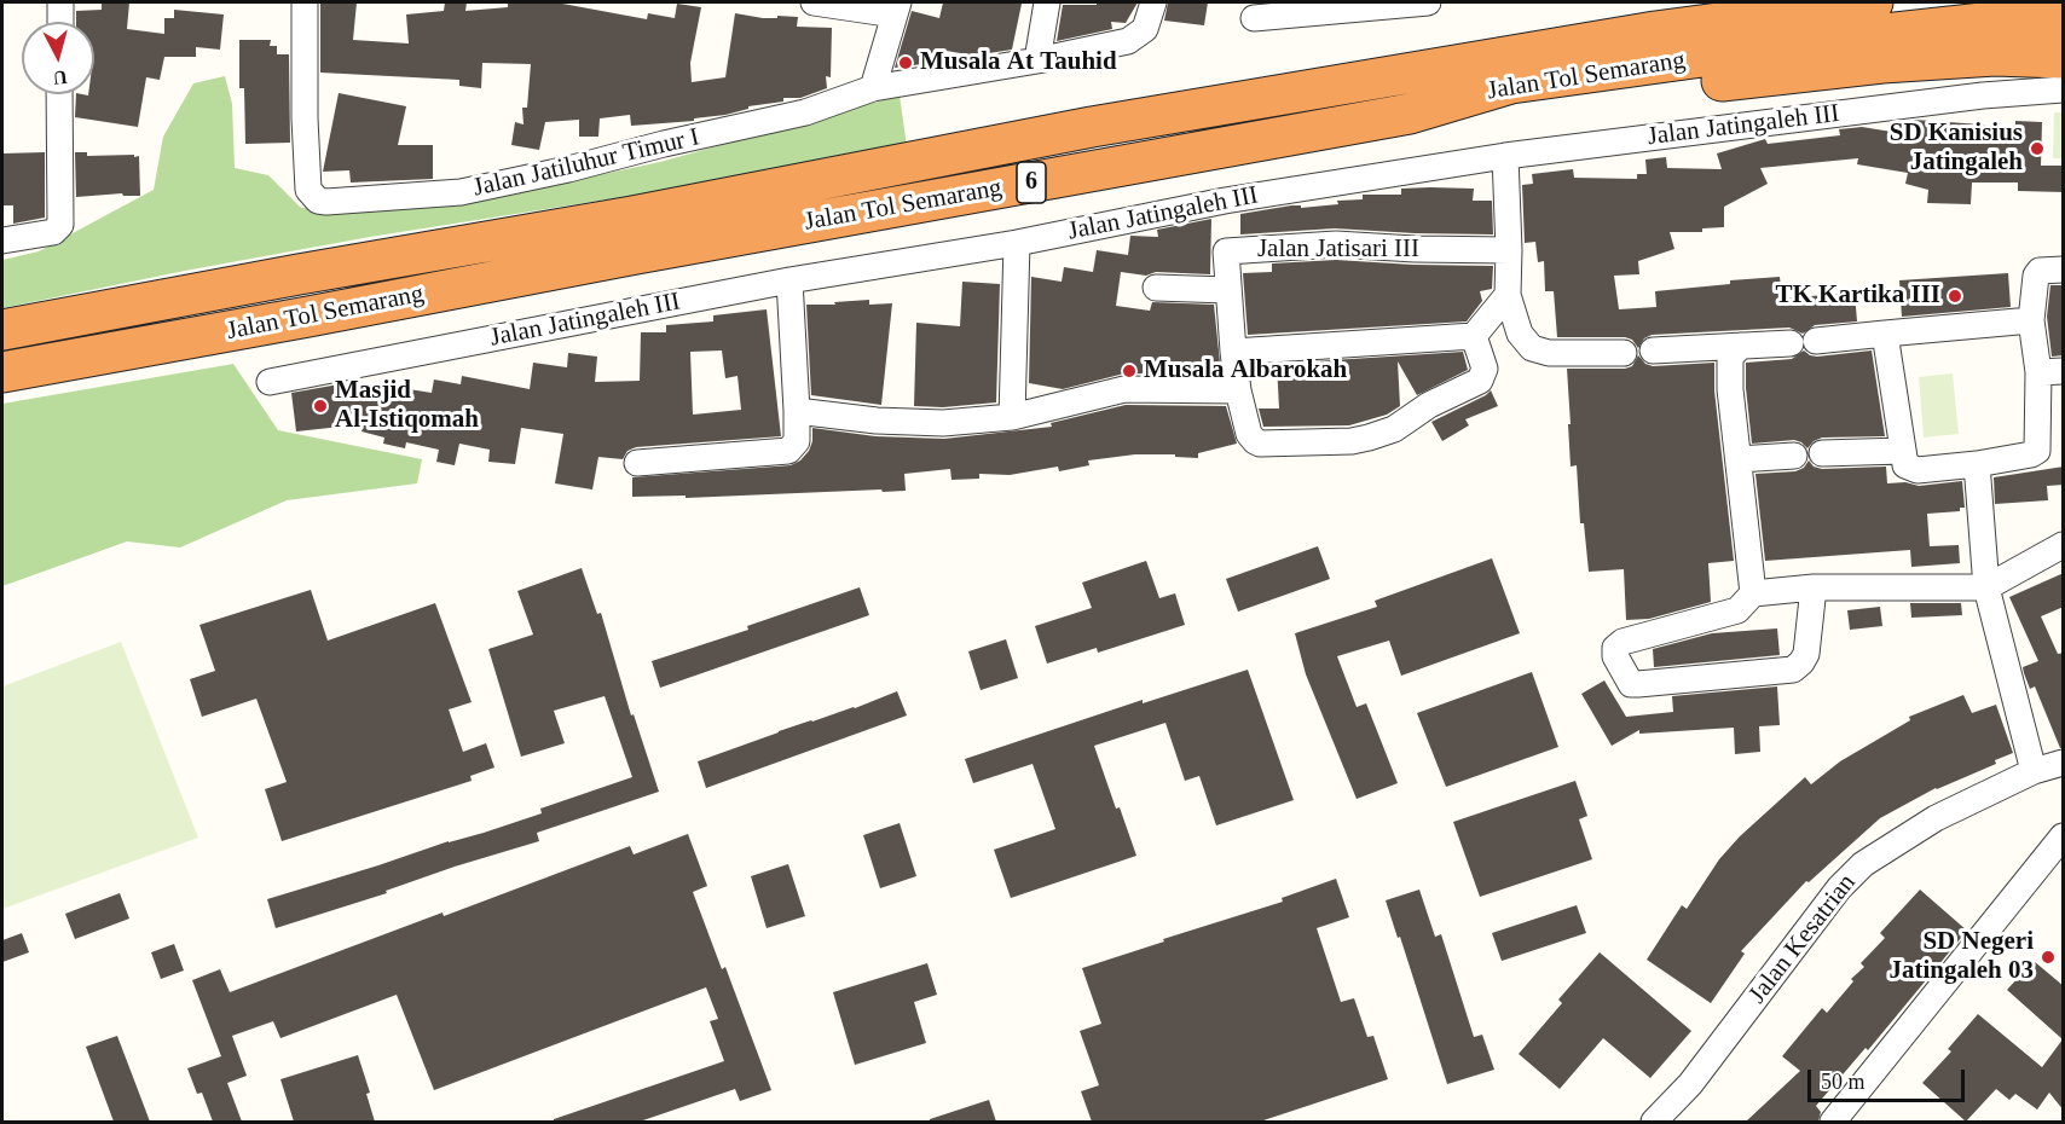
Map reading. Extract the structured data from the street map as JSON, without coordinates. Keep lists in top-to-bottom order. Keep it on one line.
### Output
{"streets":{"highway":["Jalan Tol Semarang","6"],"street":["Jalan Jatingaleh III","Jalan Jatiluhur Timur I","Jalan Jatisari III","Jalan Kesatrian"]},"places":["Musala At Tauhid","SD Kanisius Jatingaleh","TK Kartika III","Musala Albarokah","Masjid Al-Istiqomah","SD Negeri Jatingaleh 03"],"scale_bar":"50 m","north":"bottom"}
